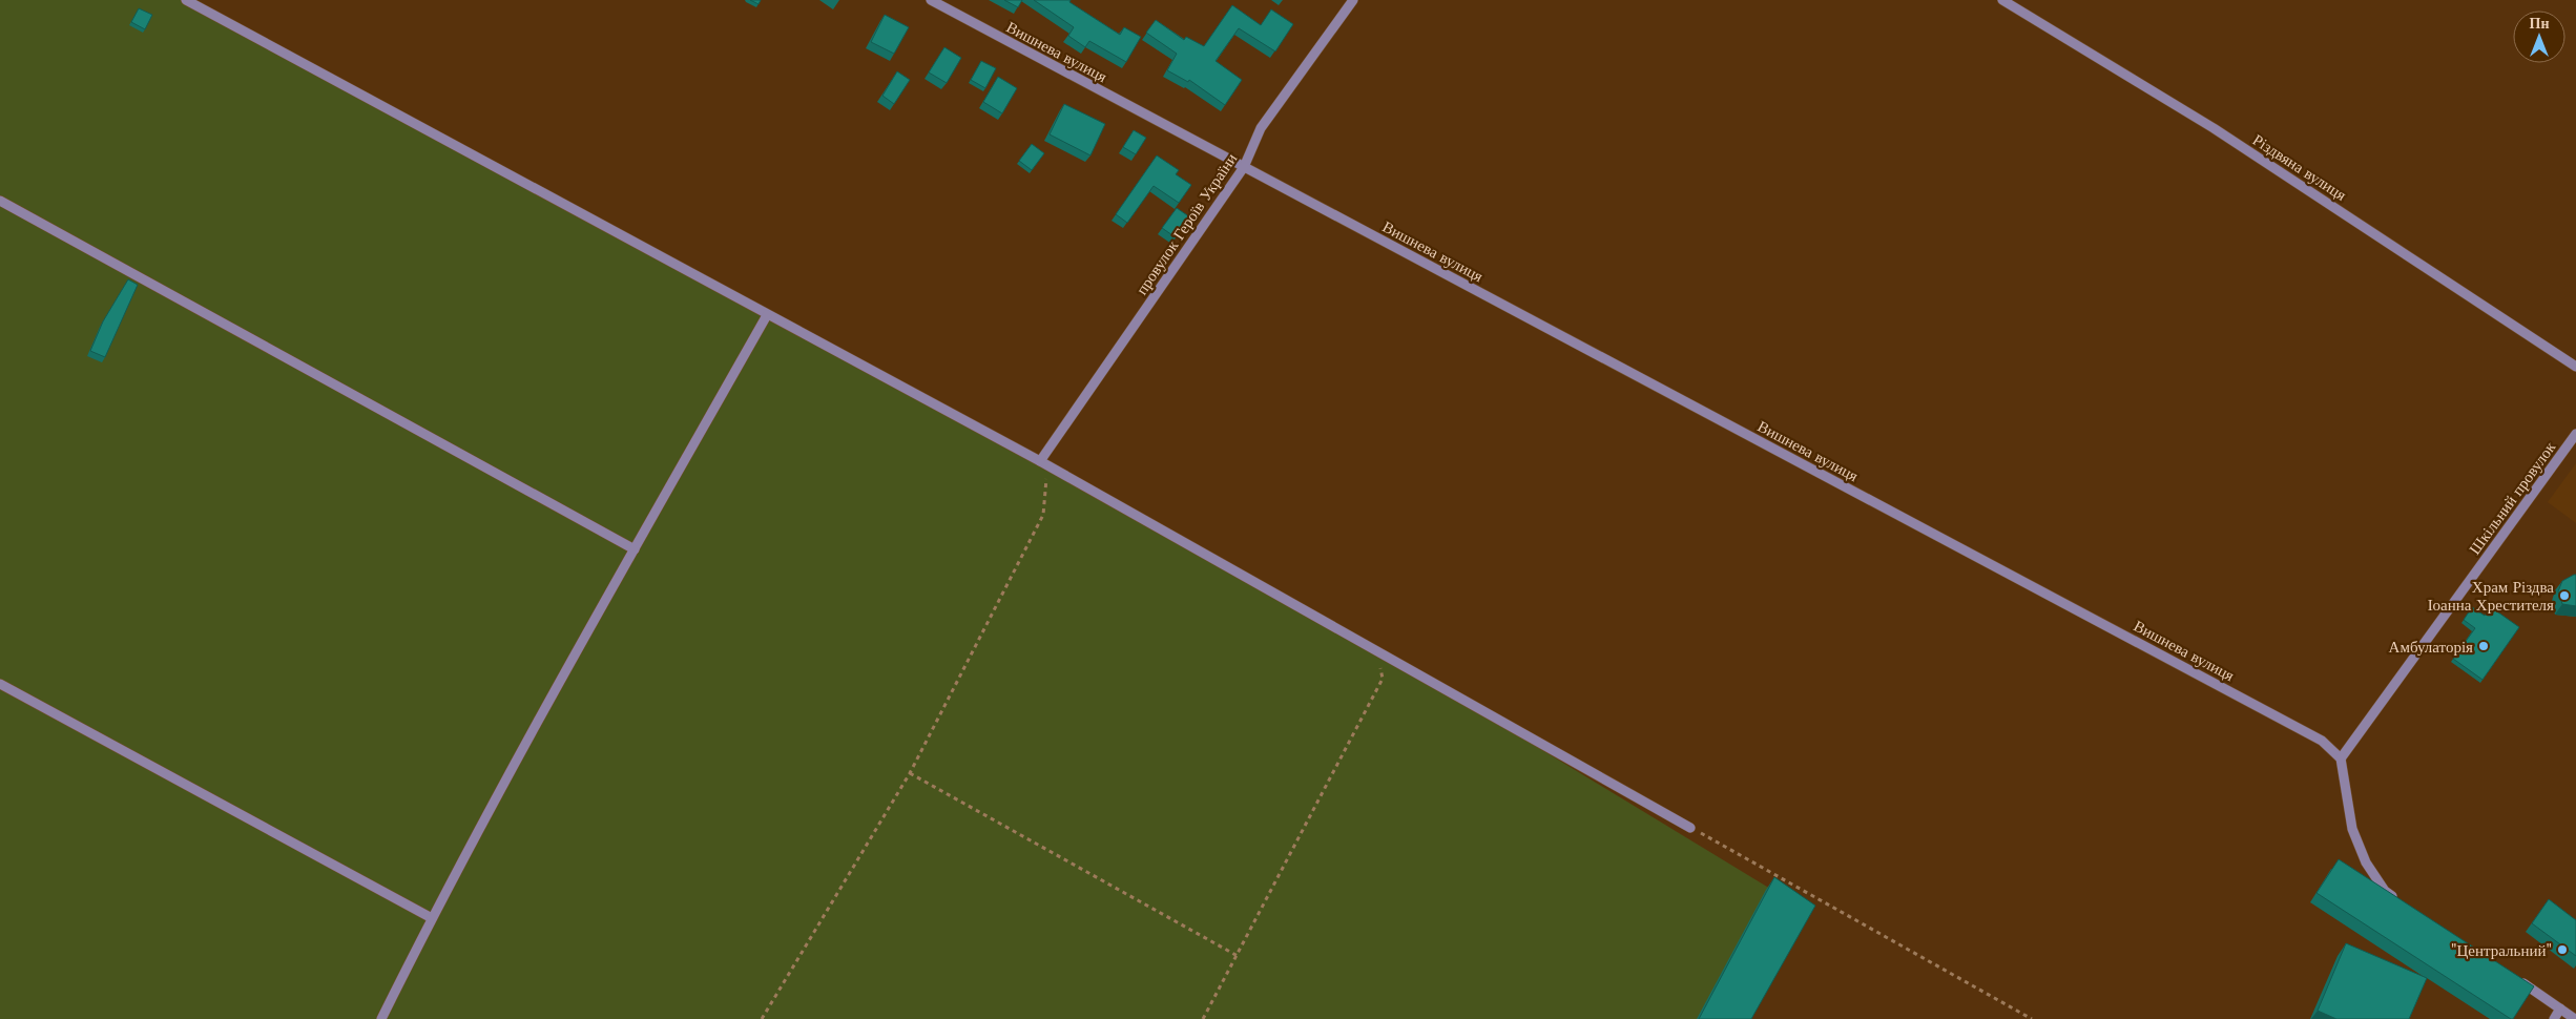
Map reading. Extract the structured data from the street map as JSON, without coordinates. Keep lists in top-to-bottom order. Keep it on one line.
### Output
{"streets":{"street":["Вишнева вулиця","Різдвяна вулиця","провулок Героїв України","Шкільний провулок"]},"crossings":[["Вишнева вулиця","провулок Героїв України"],["Вишнева вулиця","Шкільний провулок"]],"places":["Храм Різдва Іоанна Хрестителя","Амбулаторія","\"Центральний\""],"north":"top"}
